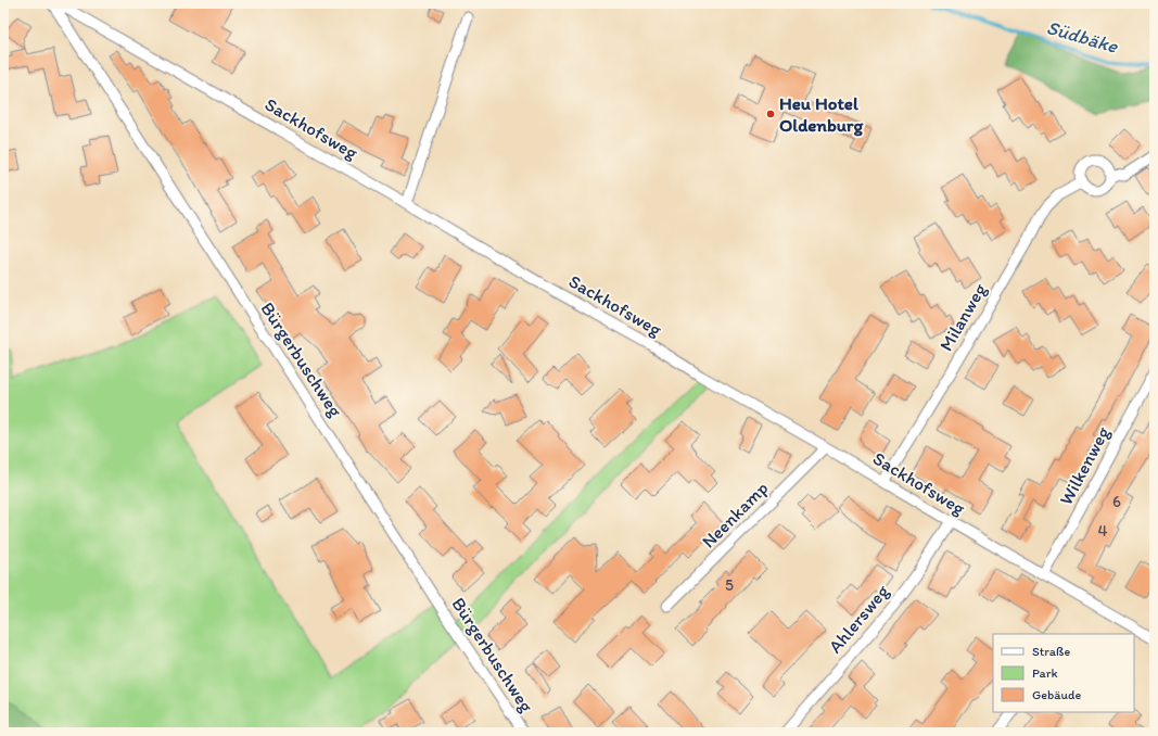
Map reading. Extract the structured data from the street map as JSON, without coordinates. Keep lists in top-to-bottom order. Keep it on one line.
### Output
{"streets":{"street":["Sackhofsweg","Milanweg","Bürgerbuschweg","Wilkenweg","Neenkamp","Ahlersweg"]},"crossings":[["Sackhofsweg","Milanweg"],["Sackhofsweg","Wilkenweg"],["Sackhofsweg","Neenkamp"],["Sackhofsweg","Ahlersweg"]],"water":["Südbäke"],"places":["Heu Hotel Oldenburg"],"house_numbers":["6","4","5"],"legend":["Straße","Park","Gebäude"]}
